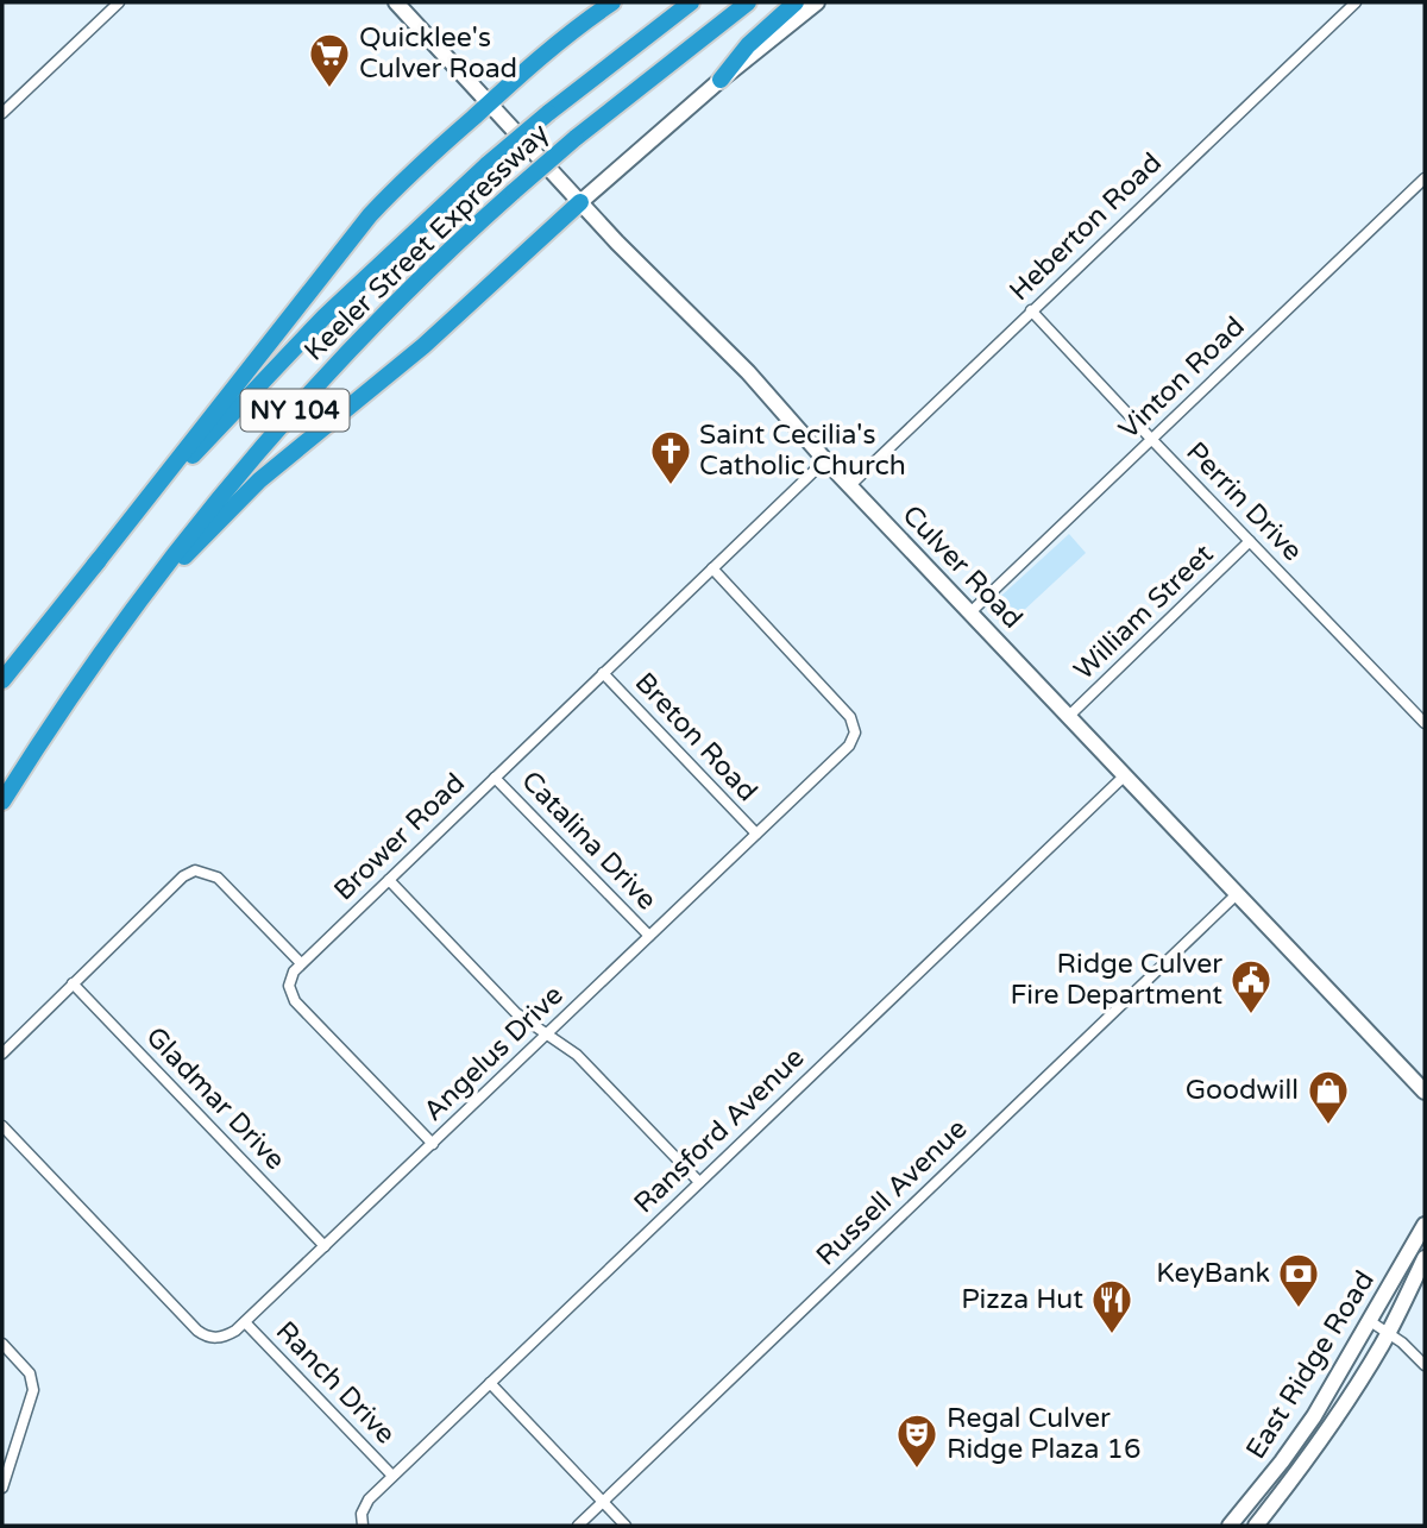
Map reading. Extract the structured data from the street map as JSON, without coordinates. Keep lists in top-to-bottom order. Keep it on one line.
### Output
{"streets":{"highway":["Keeler Street Expressway","NY 104"],"main road":["Culver Road","East Ridge Road"],"street":["Heberton Road","Vinton Road","Perrin Drive","William Street","Breton Road","Brower Road","Catalina Drive","Angelus Drive","Gladmar Drive","Ransford Avenue","Russell Avenue","Ranch Drive"]},"crossings":[["Heberton Road","Perrin Drive"],["Heberton Road","Culver Road"],["Vinton Road","Perrin Drive"],["Vinton Road","Culver Road"],["Perrin Drive","William Street"],["Culver Road","William Street"],["Culver Road","Brower Road"],["Culver Road","Ransford Avenue"],["Culver Road","Russell Avenue"],["Breton Road","Brower Road"],["Breton Road","Angelus Drive"],["Brower Road","Catalina Drive"],["Brower Road","Angelus Drive"],["Catalina Drive","Angelus Drive"],["Angelus Drive","Gladmar Drive"],["Angelus Drive","Ranch Drive"],["Ransford Avenue","Ranch Drive"]],"places":{"supermarket":["Quicklee's Culver Road"],"church":["Saint Cecilia's Catholic Church"],"public building":["Ridge Culver Fire Department"],"shop":["Goodwill"],"bank":["KeyBank"],"restaurant":["Pizza Hut"],"theatre":["Regal Culver Ridge Plaza 16"]}}
